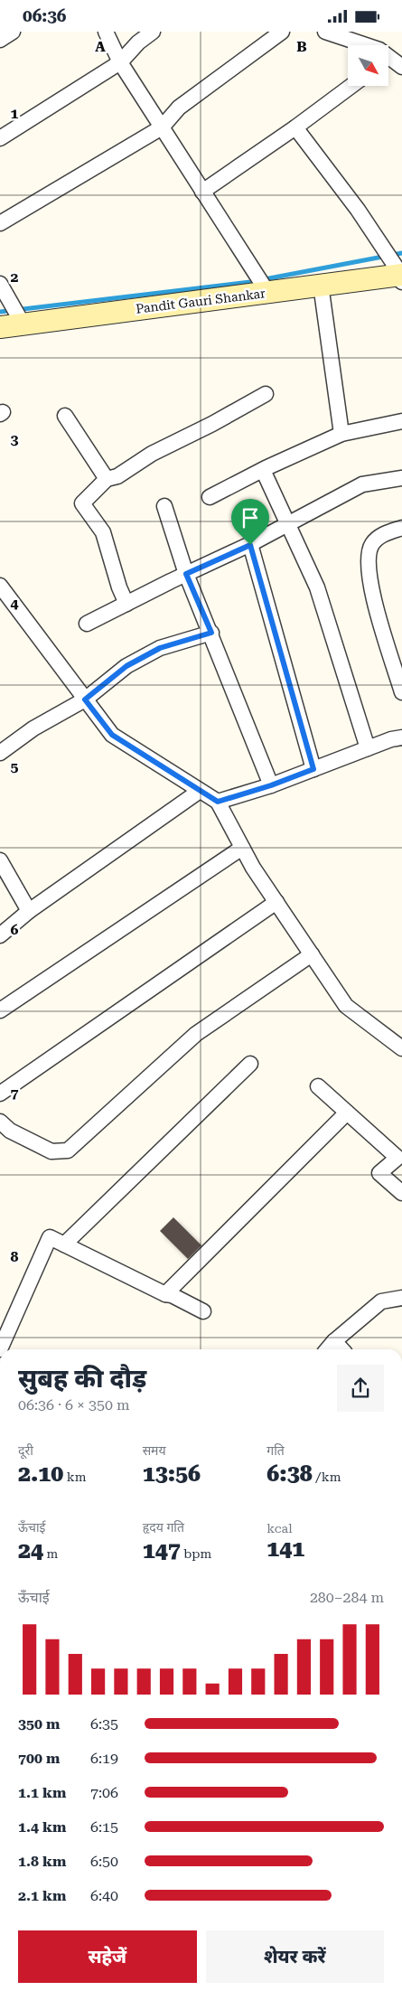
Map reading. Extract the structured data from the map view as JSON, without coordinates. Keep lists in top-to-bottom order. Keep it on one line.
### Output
{"streets":{"street":["Pandit Gauri Shankar"]},"north":"bottom right","page":{"status":"06:36","heading":["सुबह की दौड़","06:36 · 6 × 350 m"],"stats":[["दूरी","2.10 km"],["समय","13:56"],["गति","6:38 /km"],["ऊँचाई","24 m"],["हृदय गति","147 bpm"],["kcal","141"]],"chart":["ऊँचाई","280–284 m"],"list":[{"name":"350 m","note":"6:35"},{"name":"700 m","note":"6:19"},{"name":"1.1 km","note":"7:06"},{"name":"1.4 km","note":"6:15"},{"name":"1.8 km","note":"6:50"},{"name":"2.1 km","note":"6:40"}],"buttons":["सहेजें","शेयर करें"]},"grid":{"columns":["A","B"],"rows":["1","2","3","4","5","6","7","8"]}}
